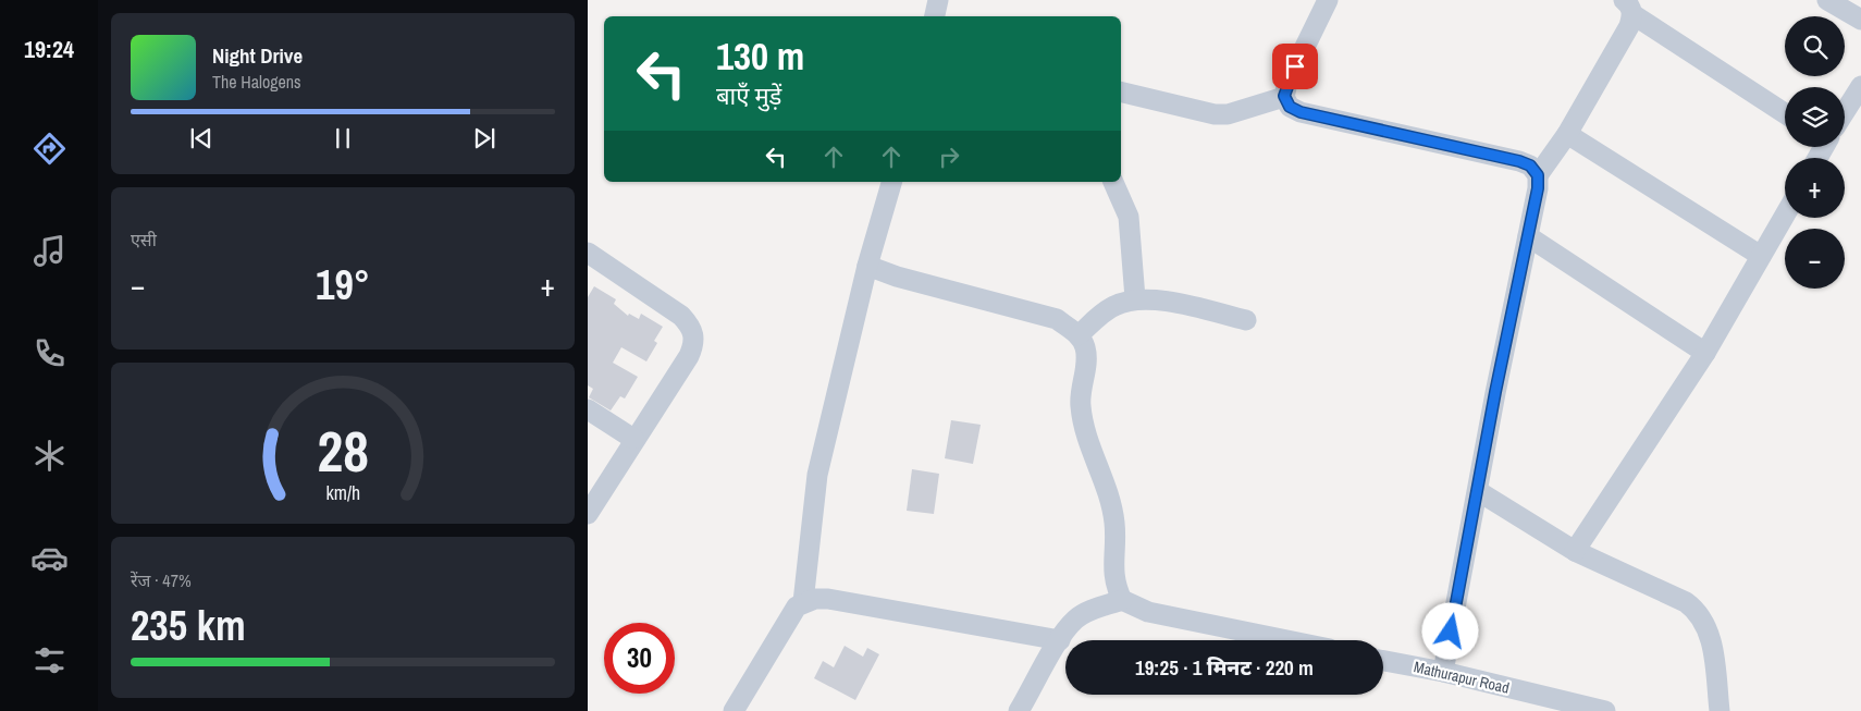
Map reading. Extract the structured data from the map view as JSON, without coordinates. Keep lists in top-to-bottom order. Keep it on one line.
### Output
{"streets":{"street":["Mathurapur Road"]},"page":{"tabs":"19:24","map_buttons":["+","−"],"turn":["130 m","बाएँ मुड़ें"],"song":["Night Drive","The Halogens"],"tile":["एसी",["रेंज · 47%","235 km"]],"heat":["−","19°","+"],"limit":"30","trip":"19:25 · 1 मिनट · 220 m","gauge":["28","km/h"]}}
